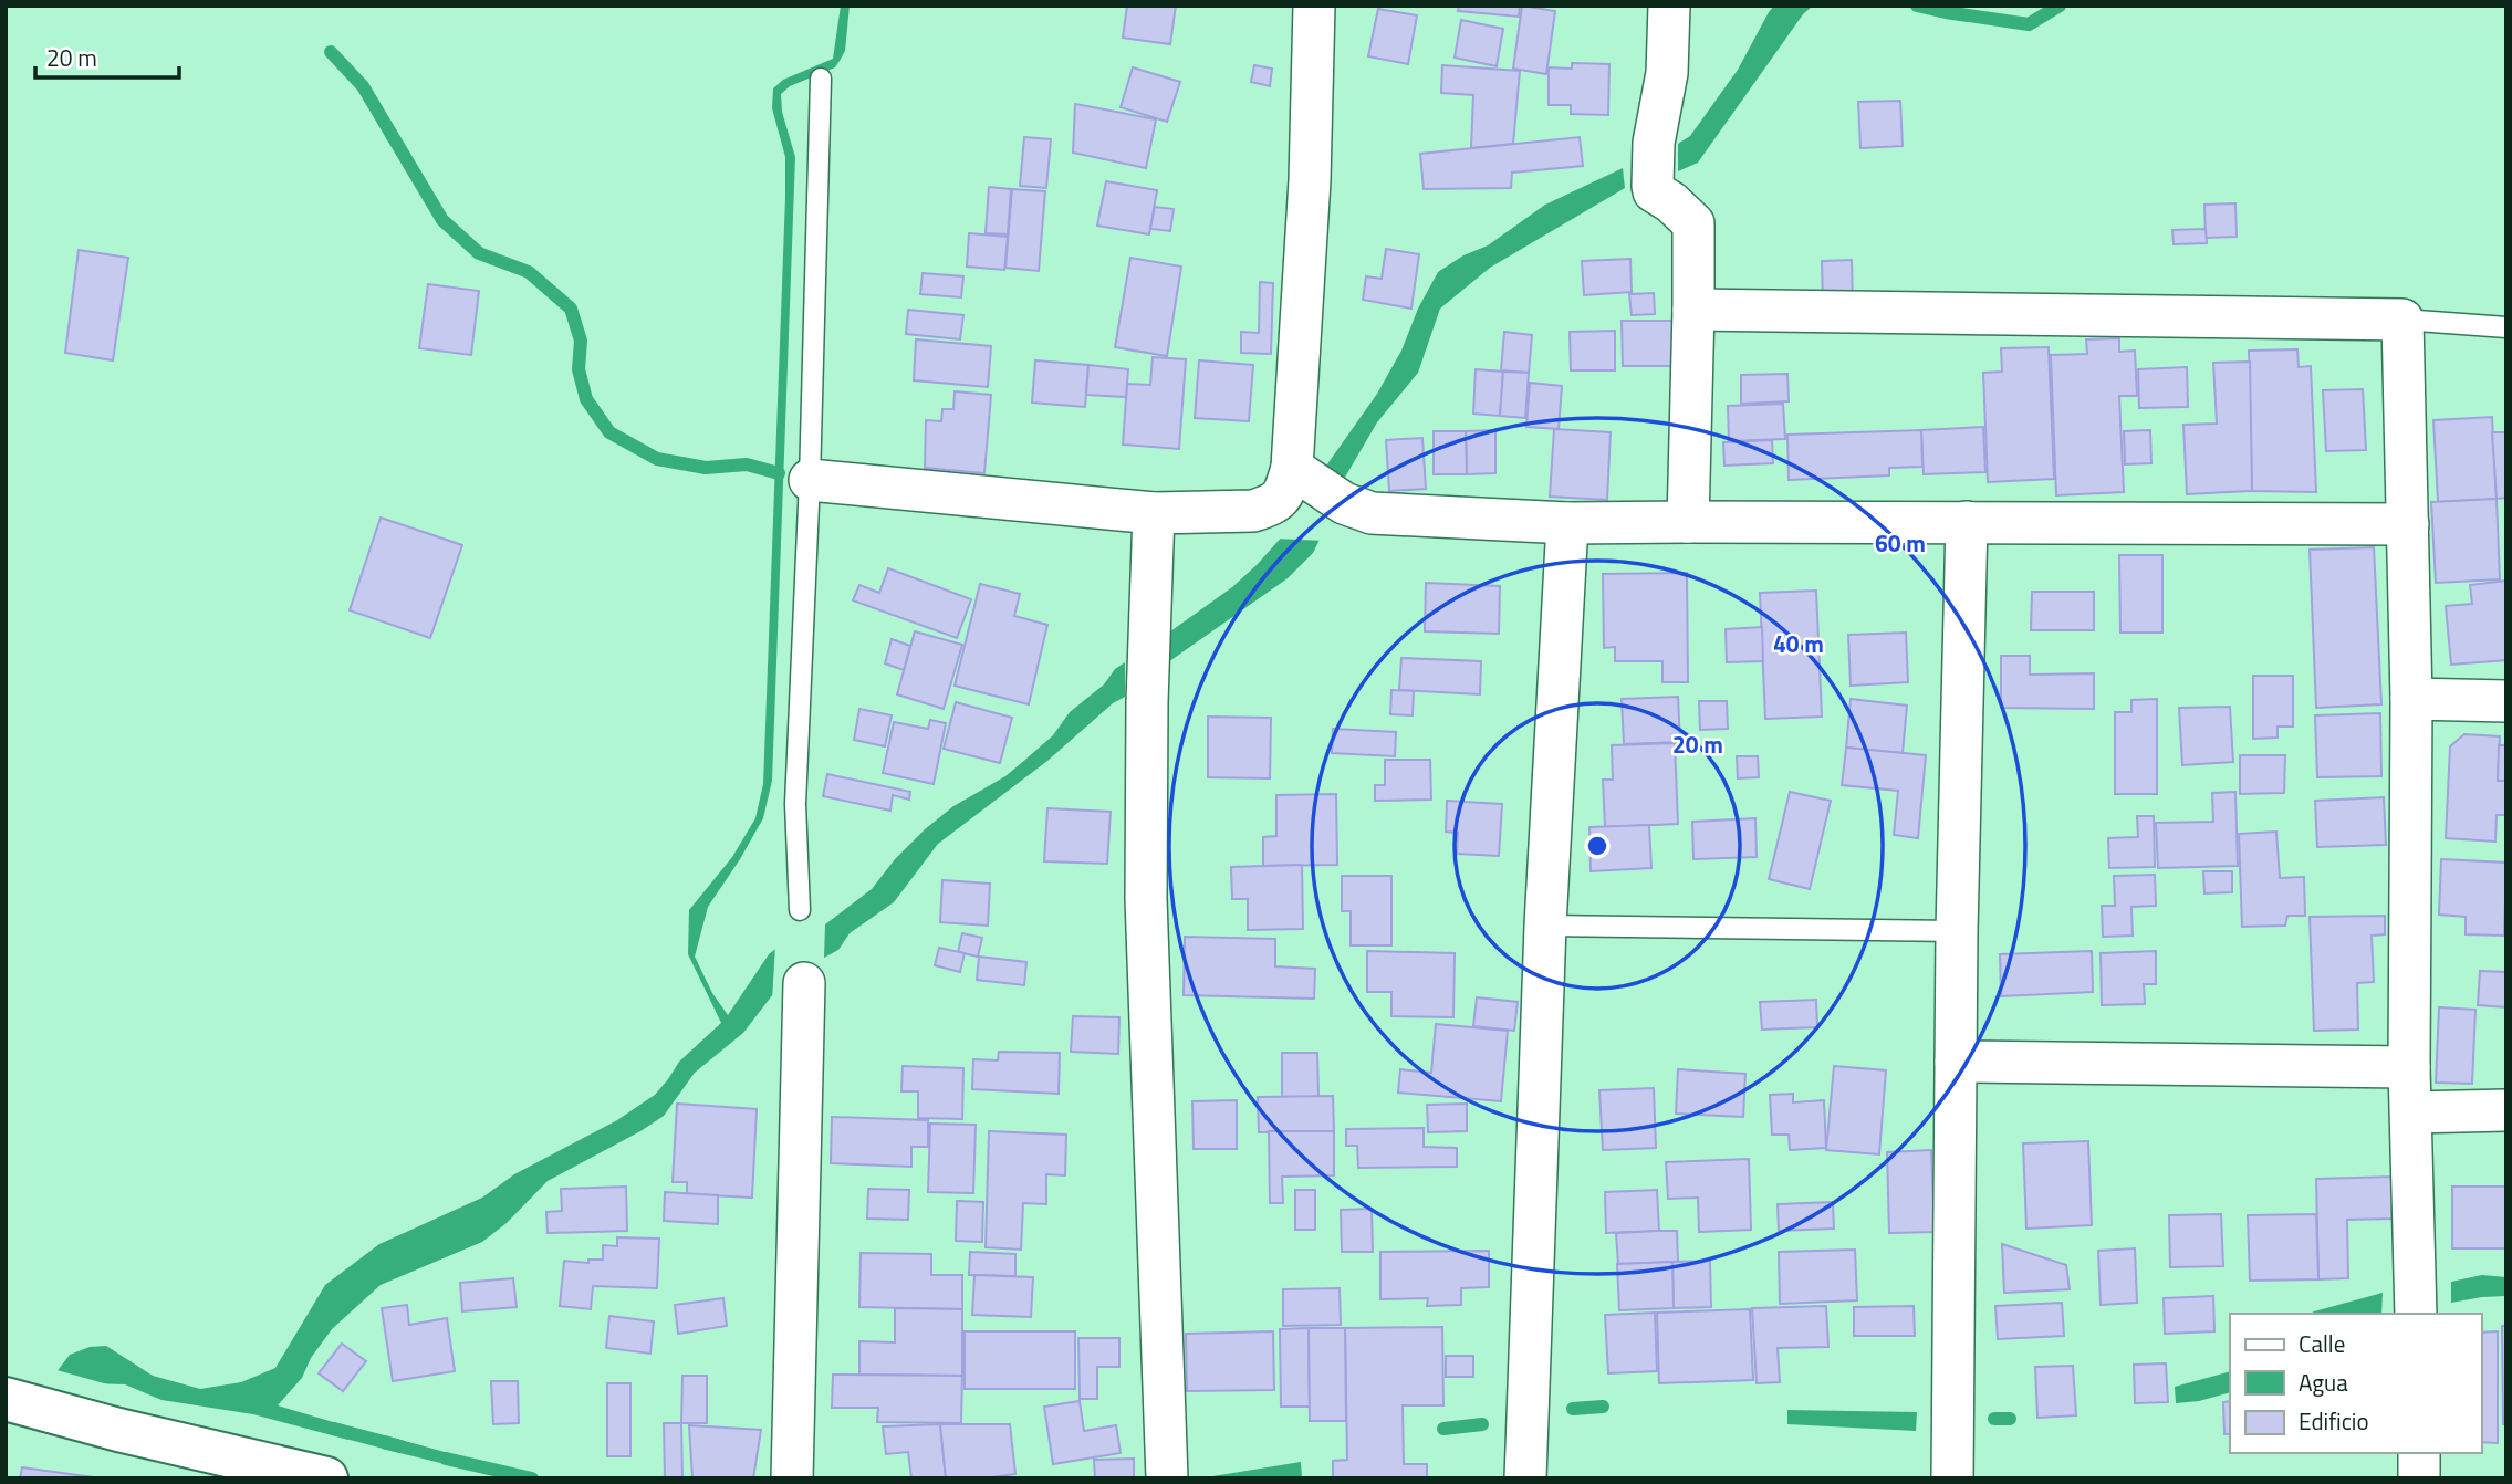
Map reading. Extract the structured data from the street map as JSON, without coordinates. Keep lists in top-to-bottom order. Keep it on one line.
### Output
{"legend":["Calle","Agua","Edificio"],"scale_bar":"20 m","rings":["60 m","40 m","20 m"]}
